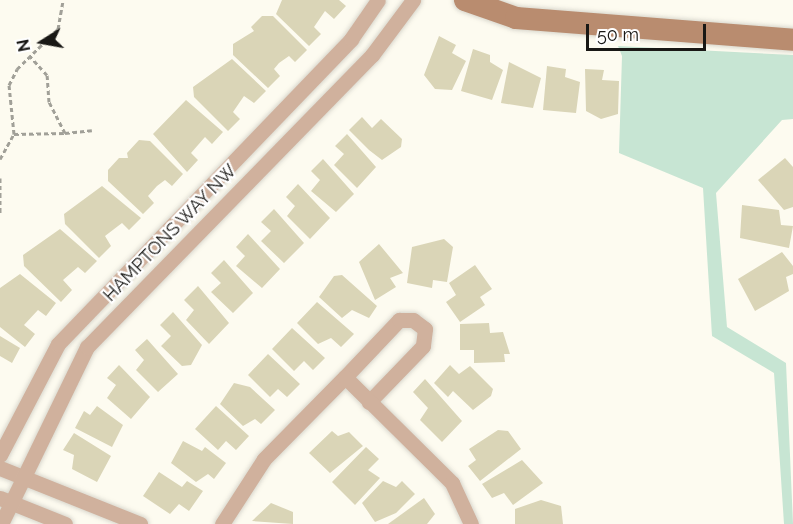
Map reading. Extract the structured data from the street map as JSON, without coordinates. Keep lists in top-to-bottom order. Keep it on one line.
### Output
{"streets":{"street":["HAMPTONS WAY NW"]},"scale_bar":"50 m","north":"left"}
